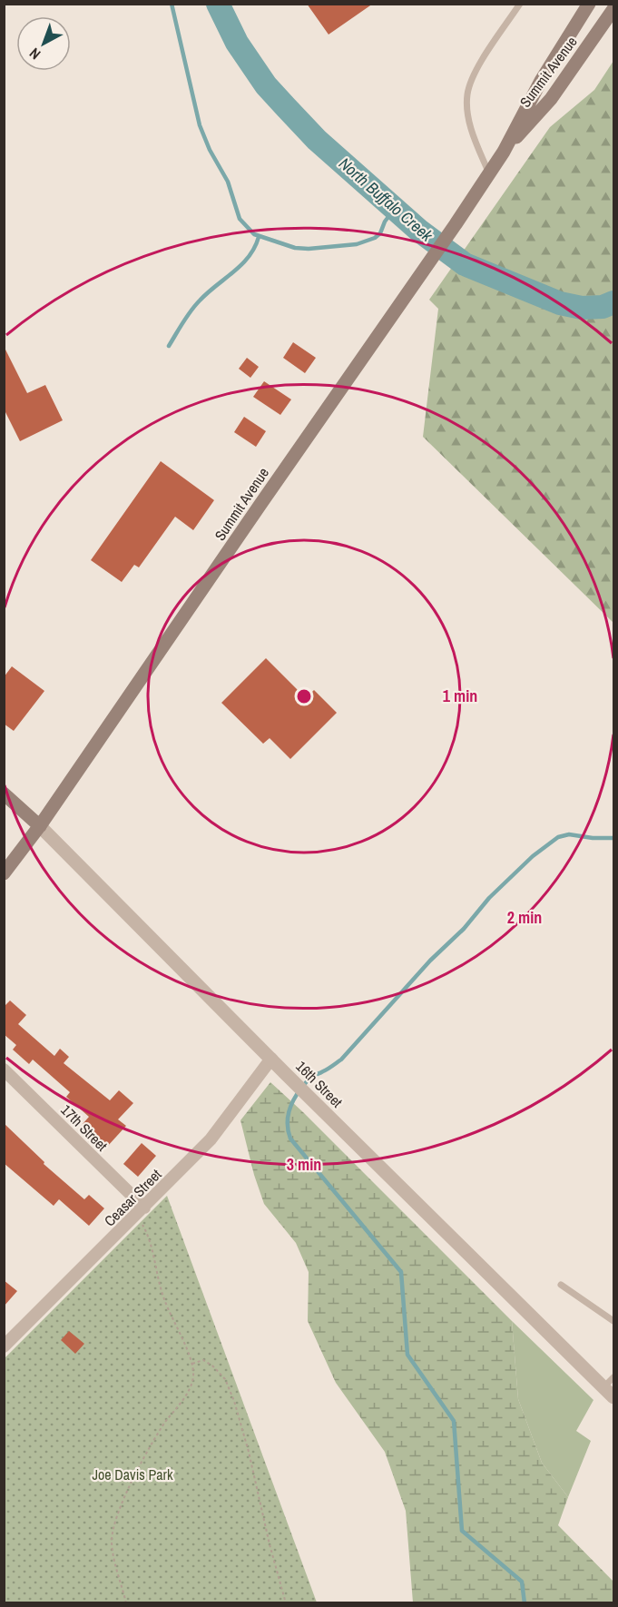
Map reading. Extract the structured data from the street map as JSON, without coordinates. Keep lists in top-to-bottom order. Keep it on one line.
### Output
{"streets":{"main road":["Summit Avenue","16th Street"],"street":["17th Street","Ceasar Street"]},"crossings":[["Summit Avenue","16th Street"],["16th Street","Ceasar Street"],["17th Street","Ceasar Street"]],"water":["North Buffalo Creek"],"parks":["Joe Davis Park"],"north":"bottom left","rings":["1 min","2 min","3 min"]}
